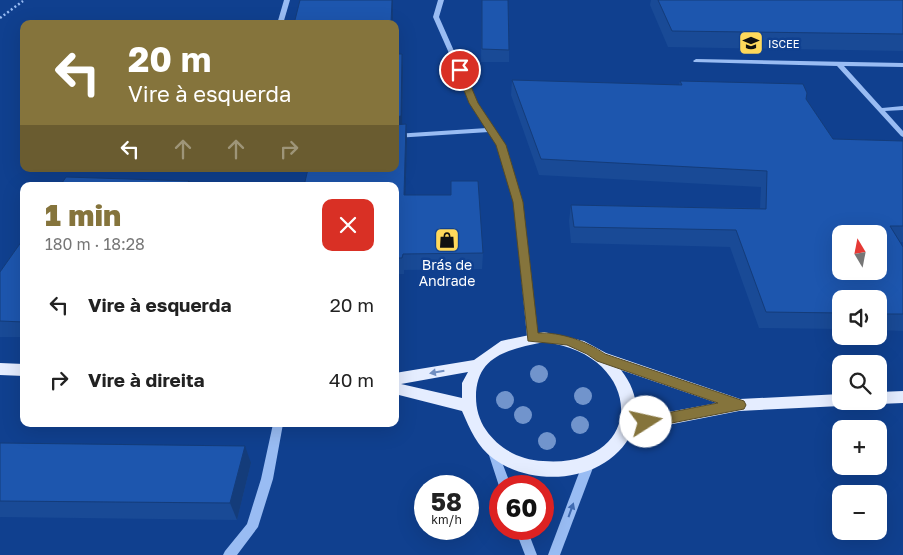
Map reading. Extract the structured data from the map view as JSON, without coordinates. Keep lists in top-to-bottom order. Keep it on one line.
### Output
{"places":{"school or university":["ISCEE"],"shop":["Brás de Andrade"]},"north":"top","page":{"turn":["20 m","Vire à esquerda"],"heading":["1 min","180 m · 18:28"],"map_buttons":["+","−"],"list":[{"name":"Vire à esquerda","value":"20 m"},{"name":"Vire à direita","value":"40 m"}],"speed":"58 km/h","limit":"60"}}
